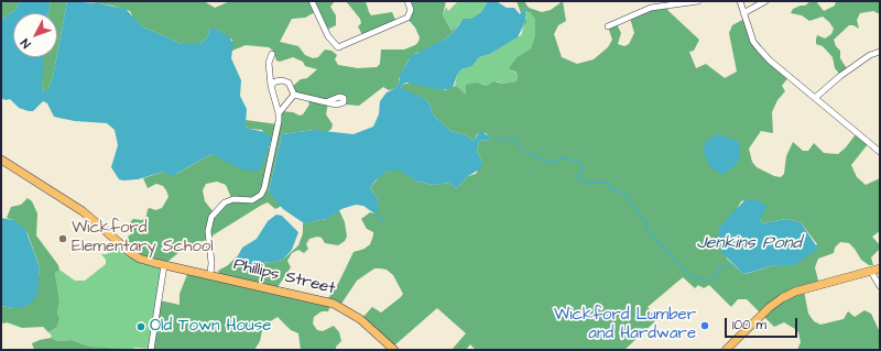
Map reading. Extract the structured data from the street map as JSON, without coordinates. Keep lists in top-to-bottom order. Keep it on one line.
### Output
{"streets":{"main road":["Phillips Street"]},"water":["Jenkins Pond"],"places":["Wickford Elementary School","Wickford Lumber and Hardware","Old Town House"],"scale_bar":"100 m","north":"bottom left"}
